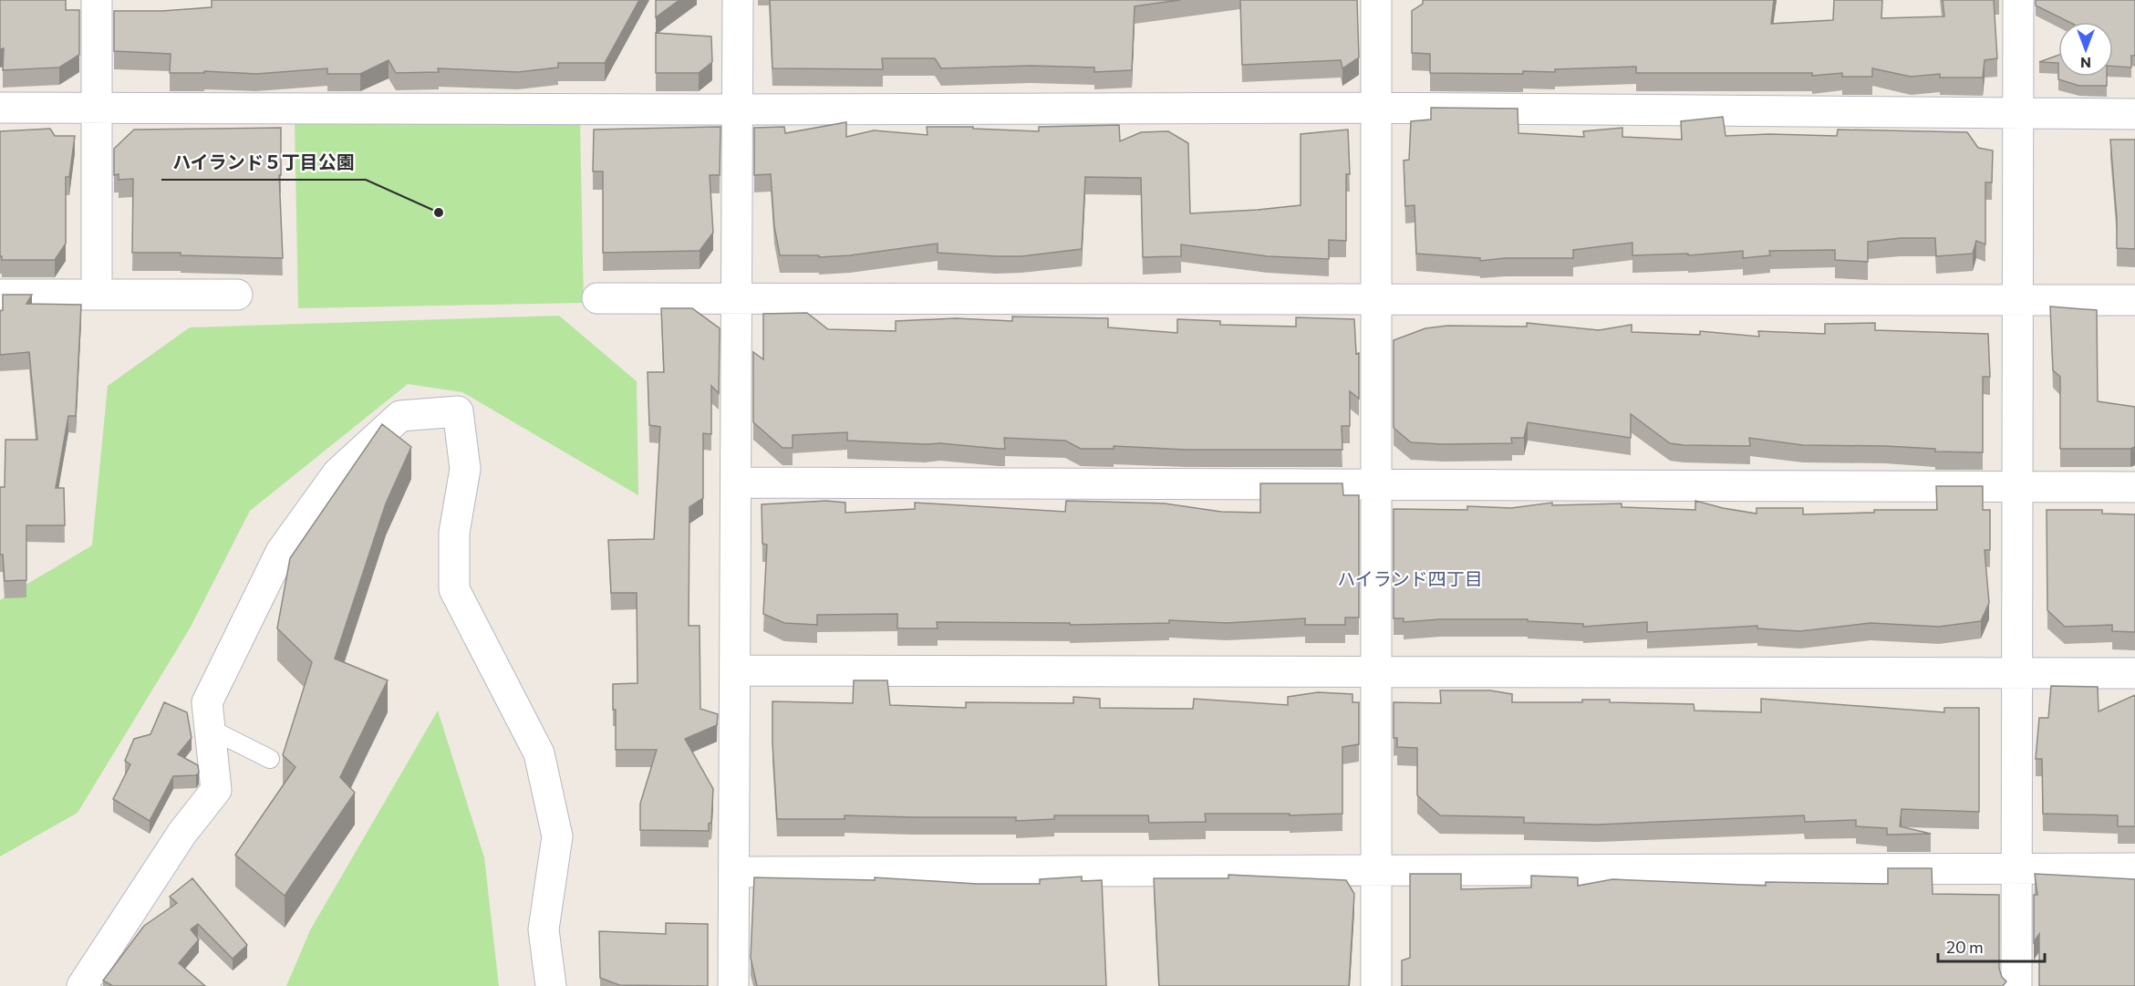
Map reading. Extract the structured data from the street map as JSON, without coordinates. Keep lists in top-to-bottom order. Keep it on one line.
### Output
{"districts":["ハイランド四丁目"],"places":["ハイランド５丁目公園"],"scale_bar":"20 m","north":"bottom"}
